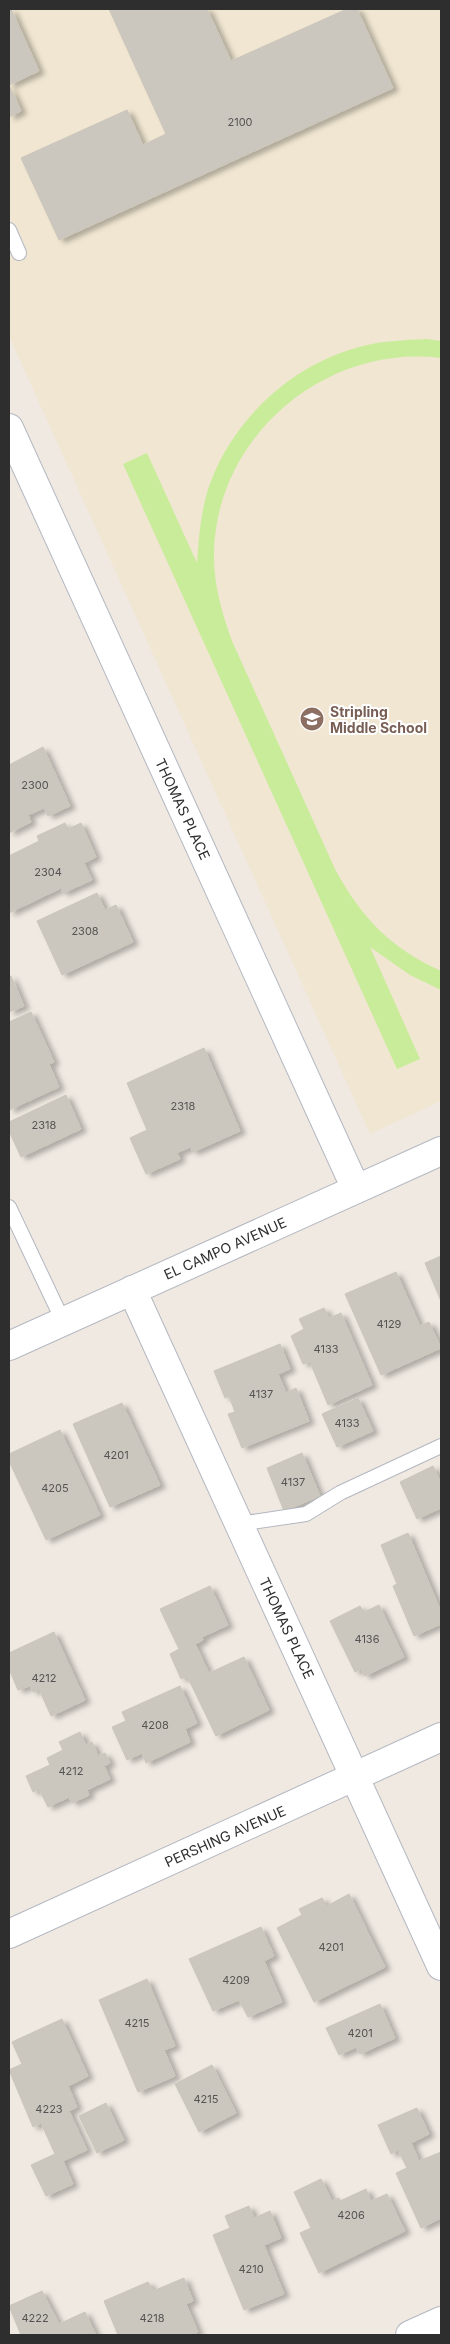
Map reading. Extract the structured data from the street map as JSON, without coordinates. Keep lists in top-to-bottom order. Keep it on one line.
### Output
{"streets":{"street":["THOMAS PLACE","EL CAMPO AVENUE","PERSHING AVENUE"]},"crossings":[["THOMAS PLACE","EL CAMPO AVENUE"],["THOMAS PLACE","PERSHING AVENUE"]],"places":{"school or university":["Stripling Middle School"]},"house_numbers":["2100","2300","2304","2308","2318","2318","4129","4133","4137","4133","4201","4137","4205","4136","4212","4208","4212","4201","4209","4215","4201","4215","4223","4206","4210","4222","4218"]}
